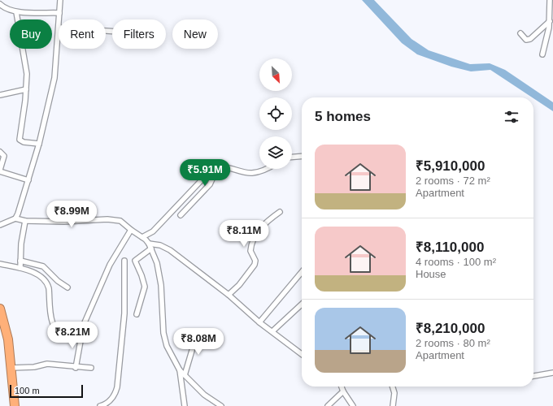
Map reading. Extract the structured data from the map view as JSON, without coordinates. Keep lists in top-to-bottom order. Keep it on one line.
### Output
{"scale_bar":"100 m","north":"bottom right","page":{"chip":["Buy","Rent","Filters","New"],"heading":"5 homes","list":[{"name":"₹5,910,000","note":"2 rooms · 72 m² · Apartment"},{"name":"₹8,110,000","note":"4 rooms · 100 m² · House"},{"name":"₹8,210,000","note":"2 rooms · 80 m² · Apartment"}],"price":["₹5.91M","₹8.99M","₹8.11M","₹8.21M","₹8.08M"],"scale":"100 m"}}
